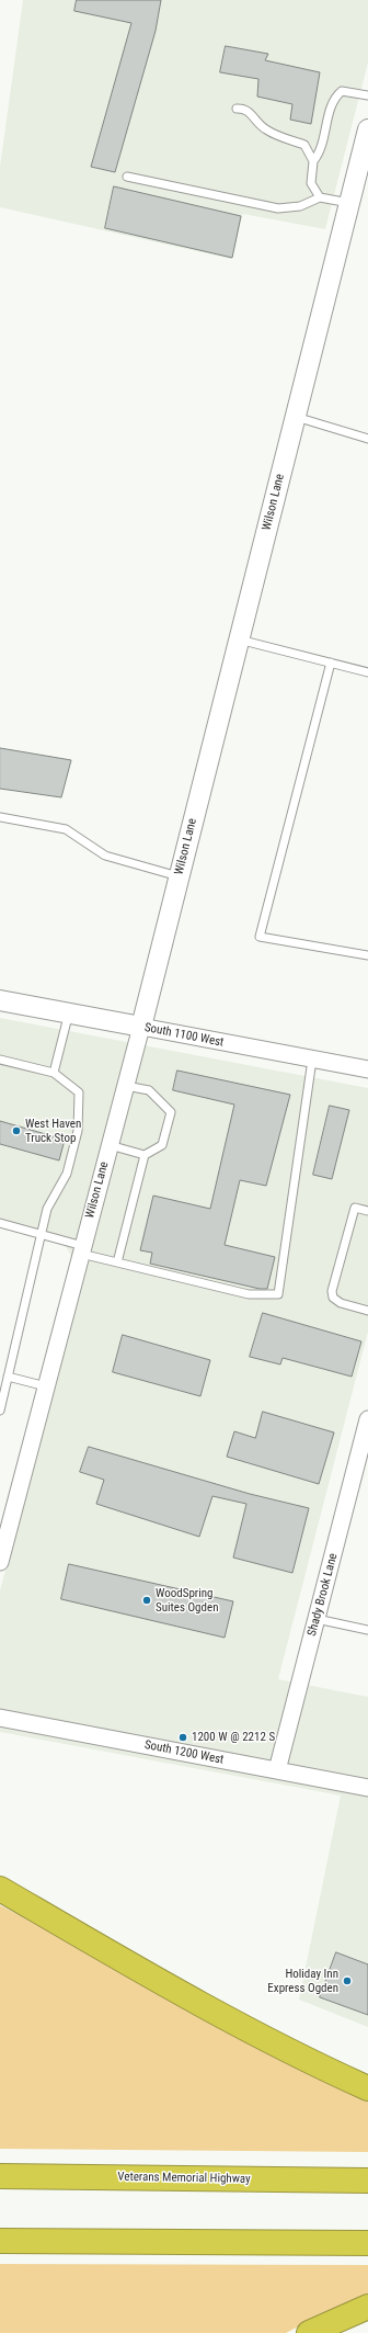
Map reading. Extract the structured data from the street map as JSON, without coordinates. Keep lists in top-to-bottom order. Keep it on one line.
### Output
{"streets":{"highway":["Veterans Memorial Highway"],"street":["Wilson Lane","South 1100 West","Shady Brook Lane","South 1200 West"]},"crossings":[["Wilson Lane","South 1100 West"],["Shady Brook Lane","South 1200 West"]],"places":["West Haven Truck Stop","WoodSpring Suites Ogden","1200 W @ 2212 S","Holiday Inn Express Ogden"]}
